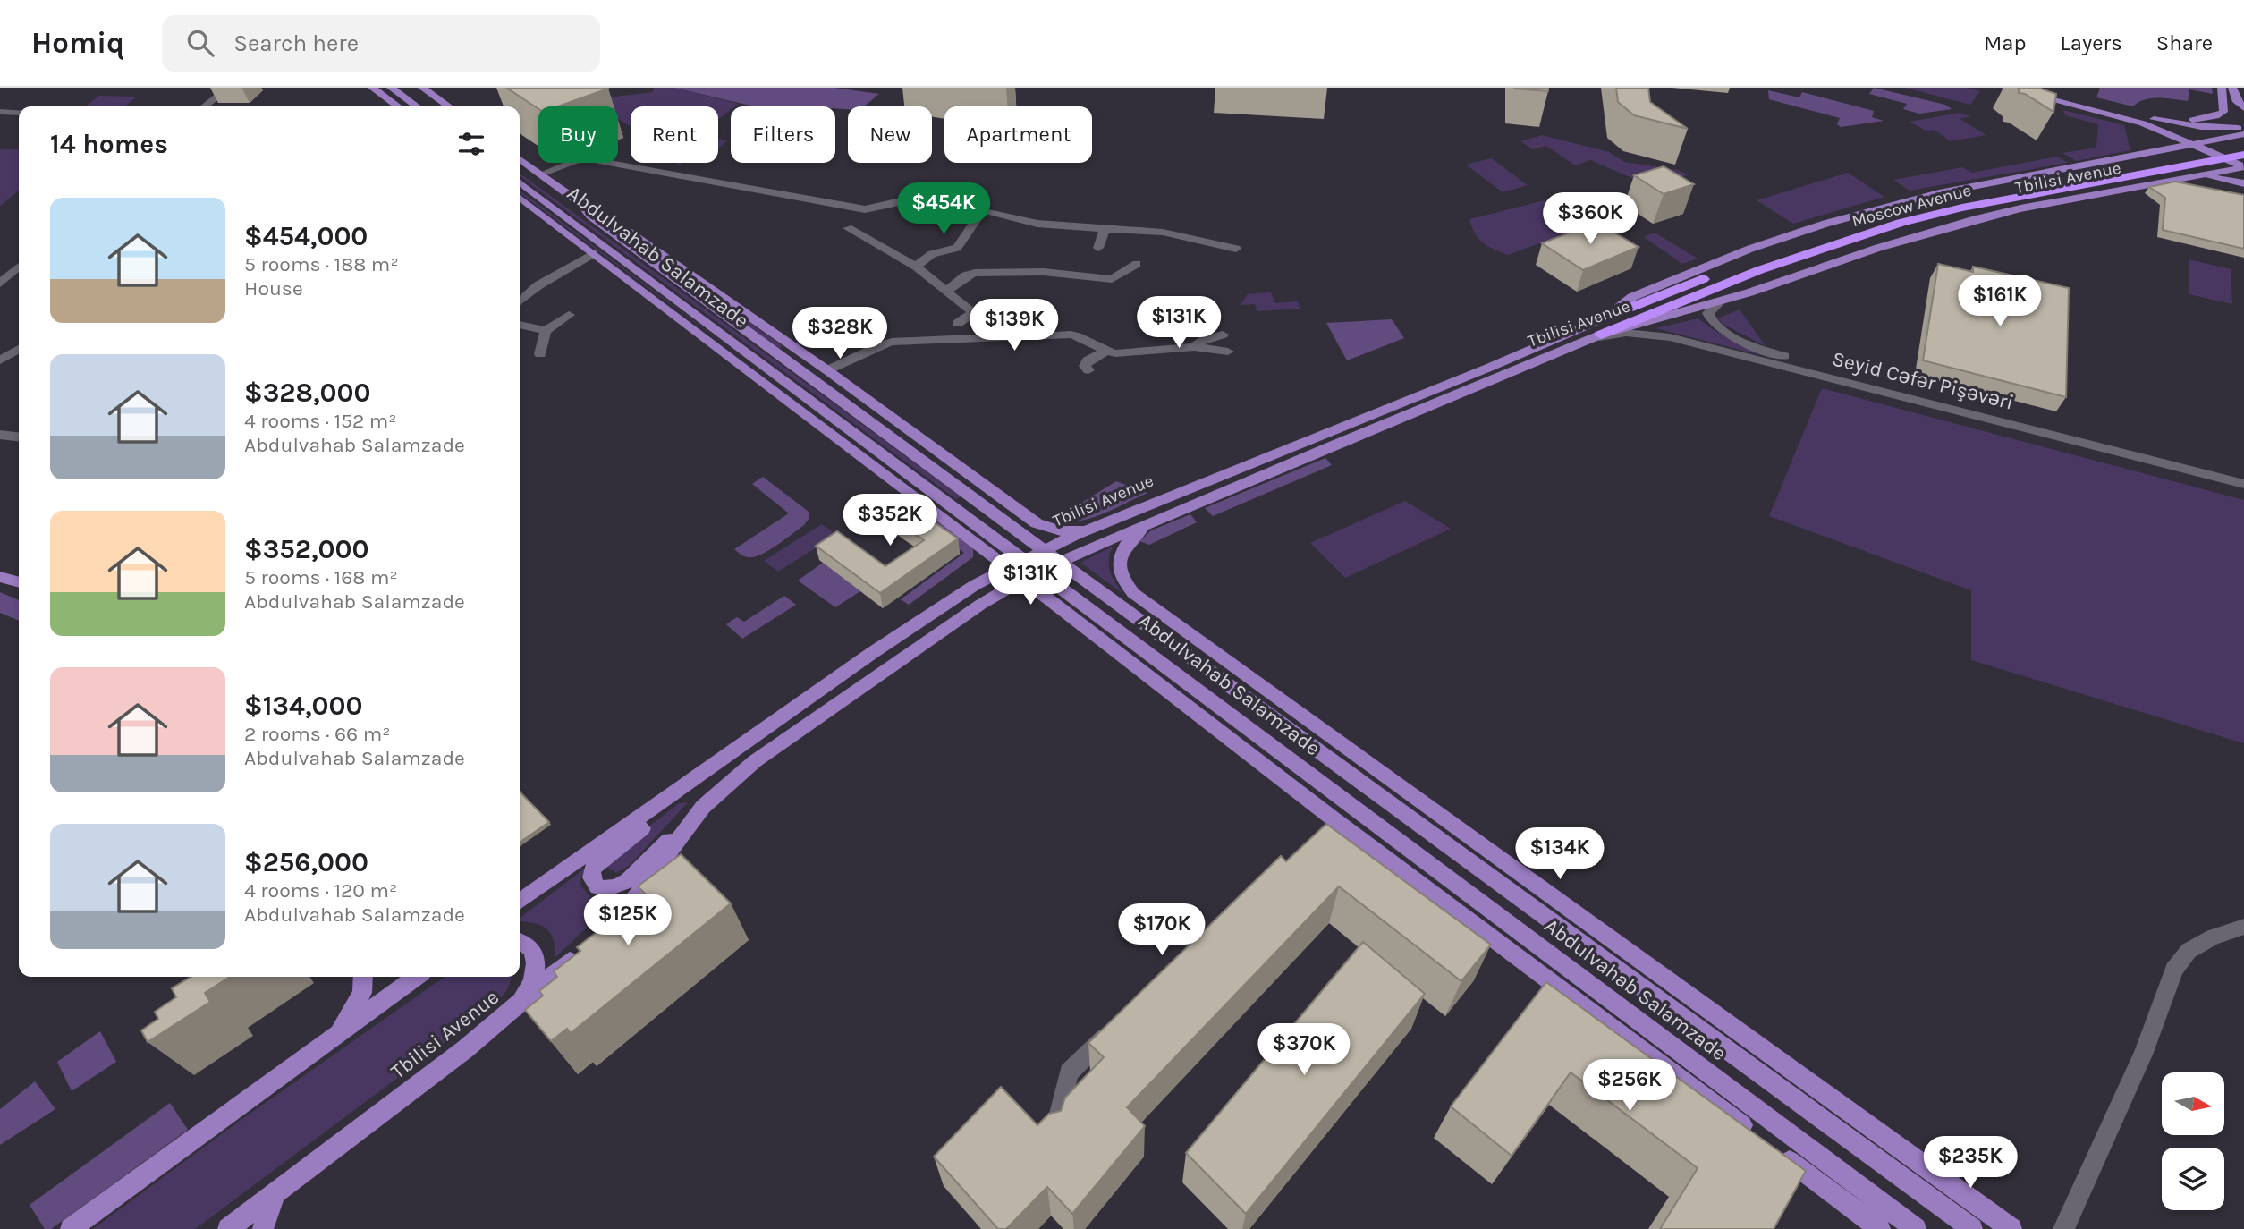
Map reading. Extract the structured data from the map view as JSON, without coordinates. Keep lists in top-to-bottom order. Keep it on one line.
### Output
{"streets":{"highway":["Moscow Avenue"],"main road":["Tbilisi Avenue","Abdulvahab Salamzade"],"street":["Seyid Cəfər Pişəvəri"]},"crossings":[["Tbilisi Avenue","Moscow Avenue"],["Tbilisi Avenue","Abdulvahab Salamzade"],["Tbilisi Avenue","Seyid Cəfər Pişəvəri"],["Moscow Avenue","Seyid Cəfər Pişəvəri"]],"north":"right","page":{"header":"Homiq","search":"Search here","nav":["Map","Layers","Share"],"chip":["Buy","Rent","Filters","New","Apartment"],"heading":"14 homes","list":[{"name":"$454,000","note":"5 rooms · 188 m² · House"},{"name":"$328,000","note":"4 rooms · 152 m² · Abdulvahab Salamzade"},{"name":"$352,000","note":"5 rooms · 168 m² · Abdulvahab Salamzade"},{"name":"$134,000","note":"2 rooms · 66 m² · Abdulvahab Salamzade"},{"name":"$256,000","note":"4 rooms · 120 m² · Abdulvahab Salamzade"}],"price":["$454K","$360K","$161K","$131K","$139K","$328K","$352K","$131K","$134K","$125K","$170K","$370K","$256K","$235K"]}}
